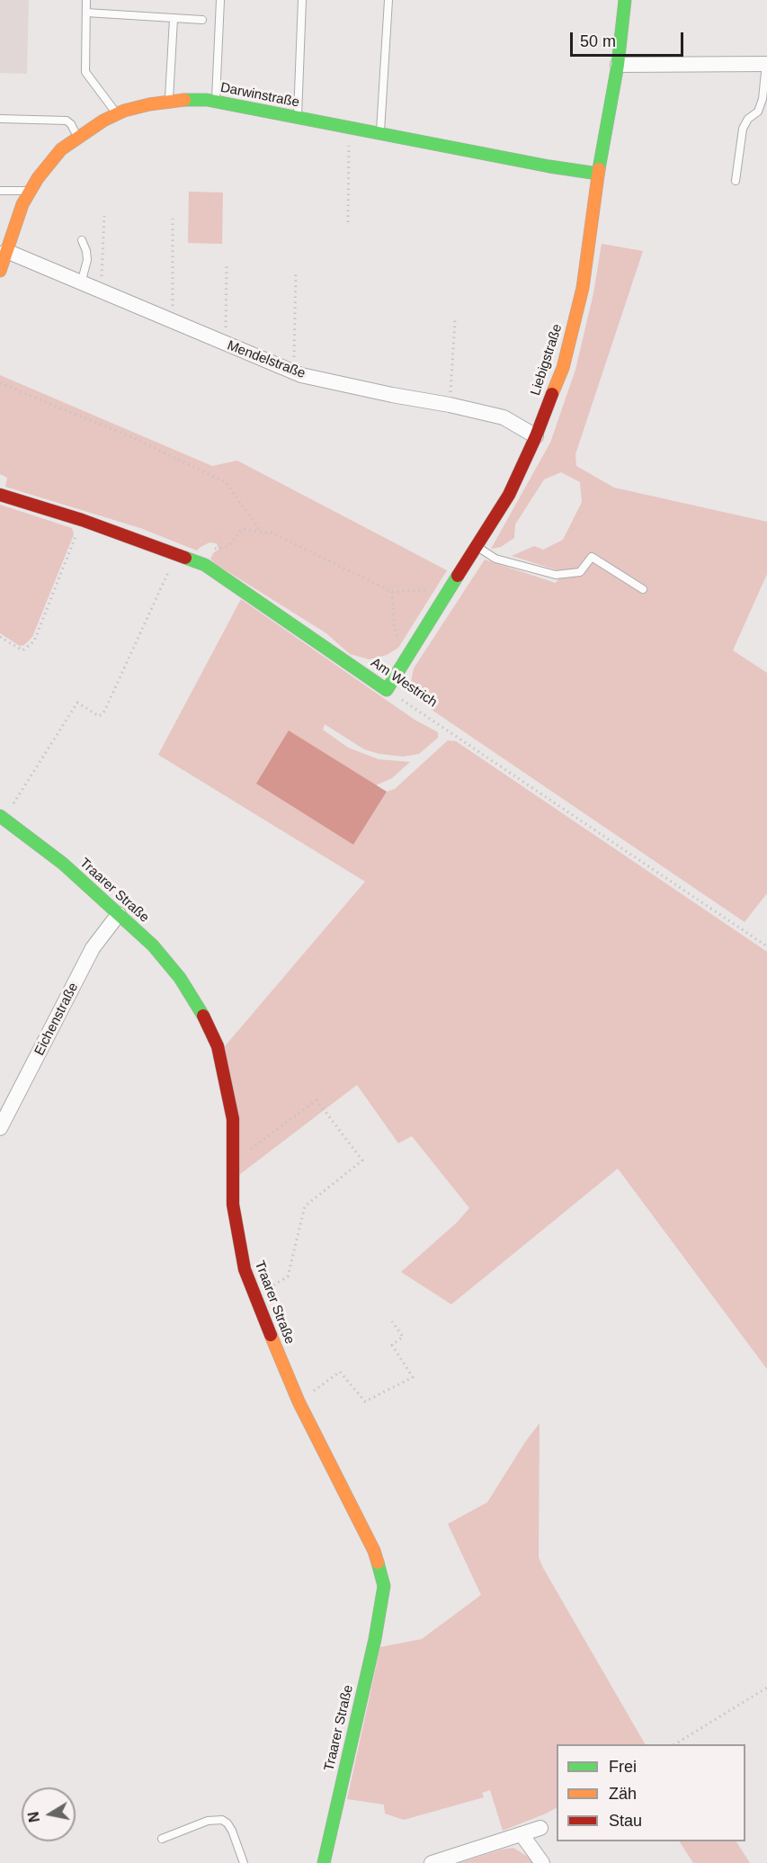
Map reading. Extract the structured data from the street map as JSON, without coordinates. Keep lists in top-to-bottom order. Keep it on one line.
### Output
{"streets":{"street":["Darwinstraße","Mendelstraße","Liebigstraße","Am Westrich","Traarer Straße","Eichenstraße"]},"crossings":[["Darwinstraße","Mendelstraße"],["Darwinstraße","Liebigstraße"],["Mendelstraße","Liebigstraße"],["Liebigstraße","Am Westrich"],["Traarer Straße","Eichenstraße"]],"legend":["Frei","Zäh","Stau"],"scale_bar":"50 m","north":"left"}
